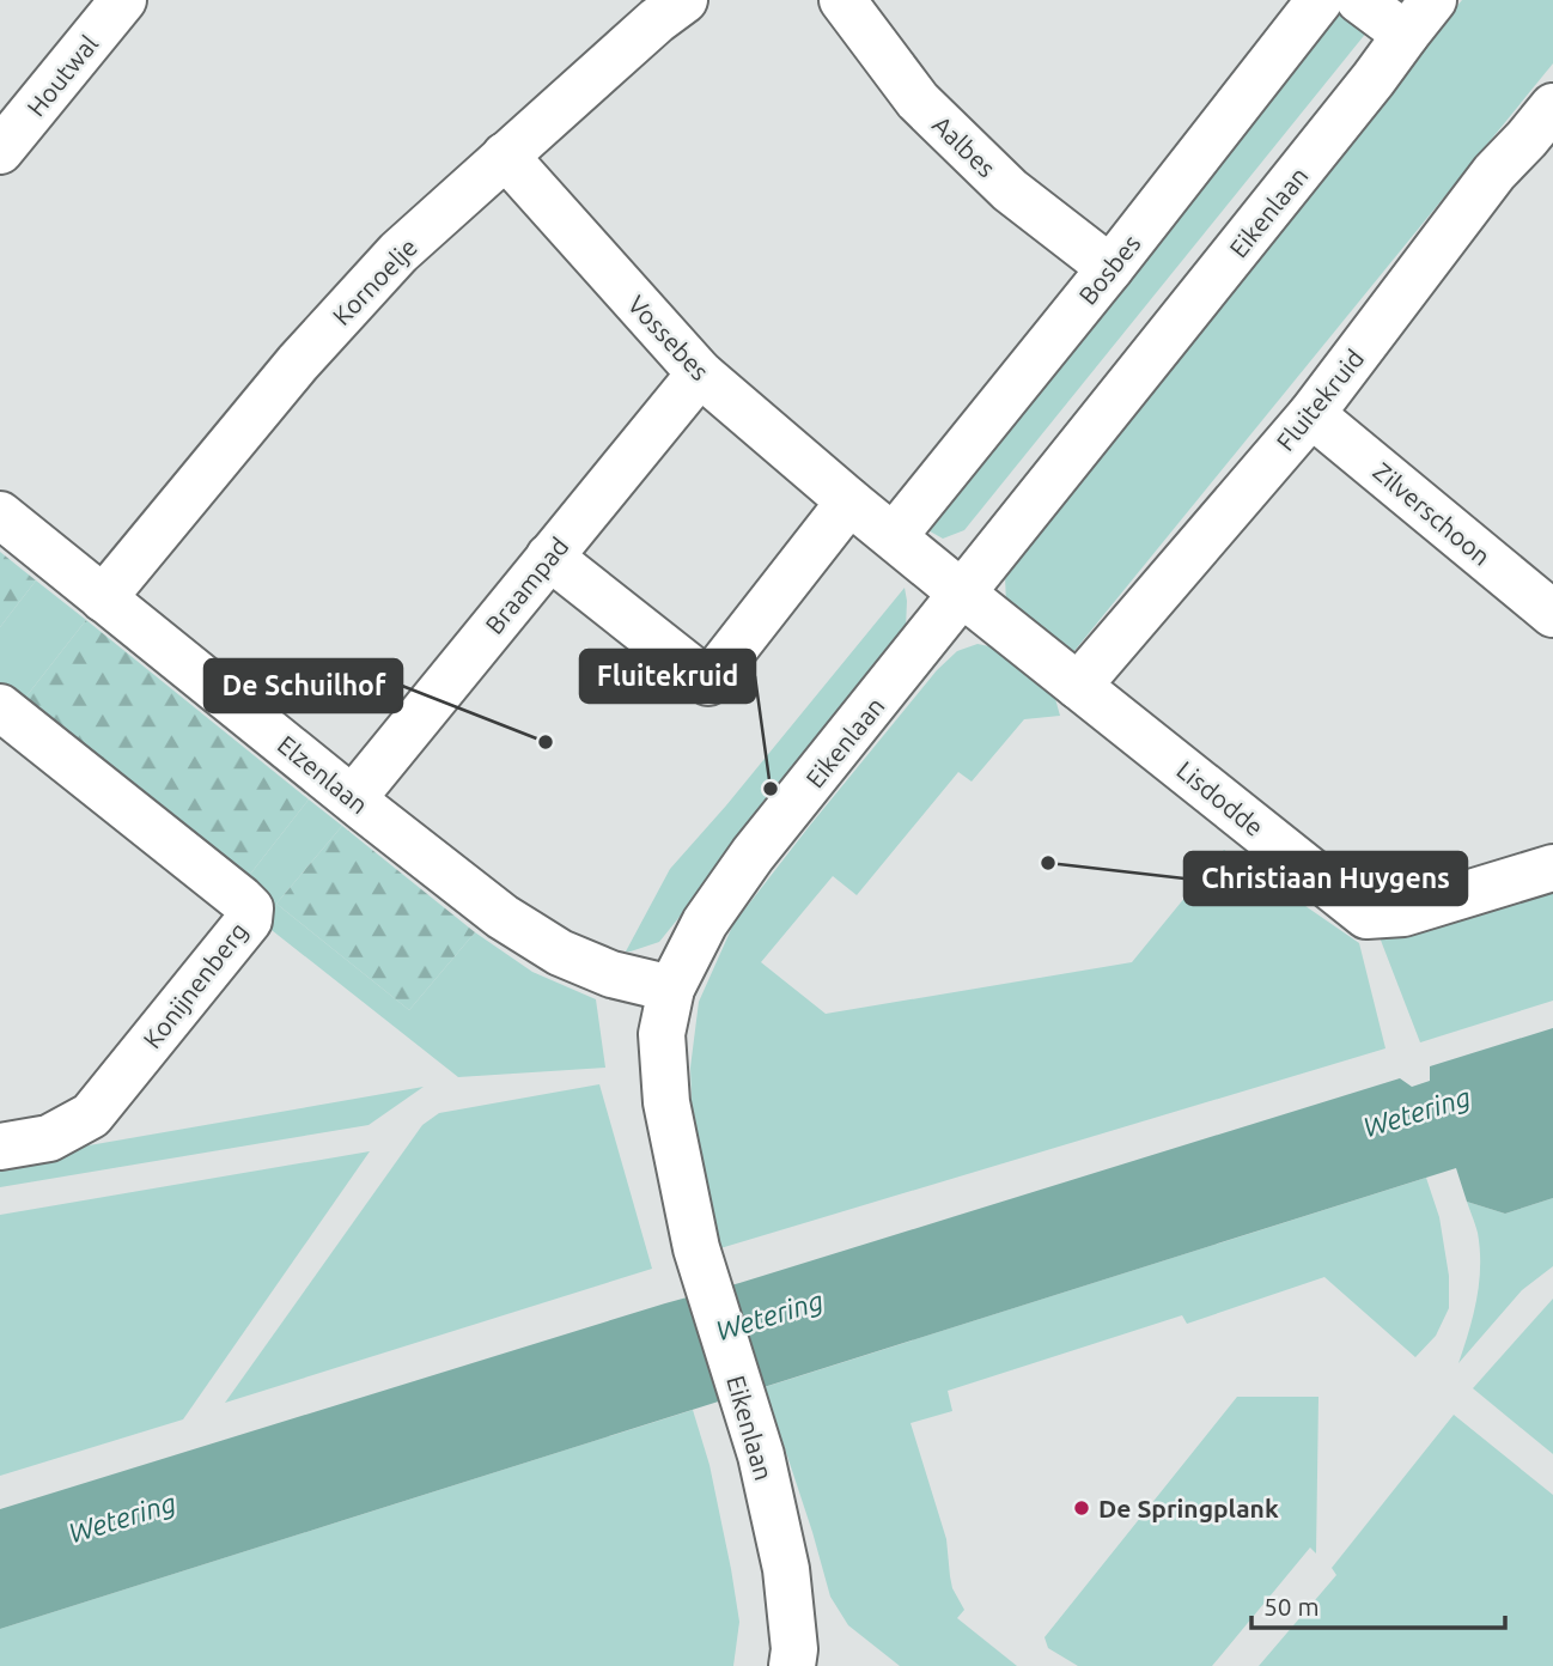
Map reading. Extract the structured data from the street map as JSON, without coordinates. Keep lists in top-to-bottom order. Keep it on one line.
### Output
{"streets":{"street":["Houtwal","Aalbes","Eikenlaan","Bosbes","Kornoelje","Vossebes","Fluitekruid","Zilverschoon","Braampad","Elzenlaan","Lisdodde","Konijnenberg"]},"crossings":[["Aalbes","Bosbes"],["Eikenlaan","Vossebes"],["Eikenlaan","Elzenlaan"],["Eikenlaan","Lisdodde"],["Bosbes","Vossebes"],["Kornoelje","Vossebes"],["Kornoelje","Elzenlaan"],["Vossebes","Braampad"],["Vossebes","Lisdodde"],["Fluitekruid","Zilverschoon"],["Fluitekruid","Lisdodde"],["Braampad","Elzenlaan"]],"water":["Wetering"],"places":["De Schuilhof","Fluitekruid","Christiaan Huygens","De Springplank"],"scale_bar":"50 m"}
